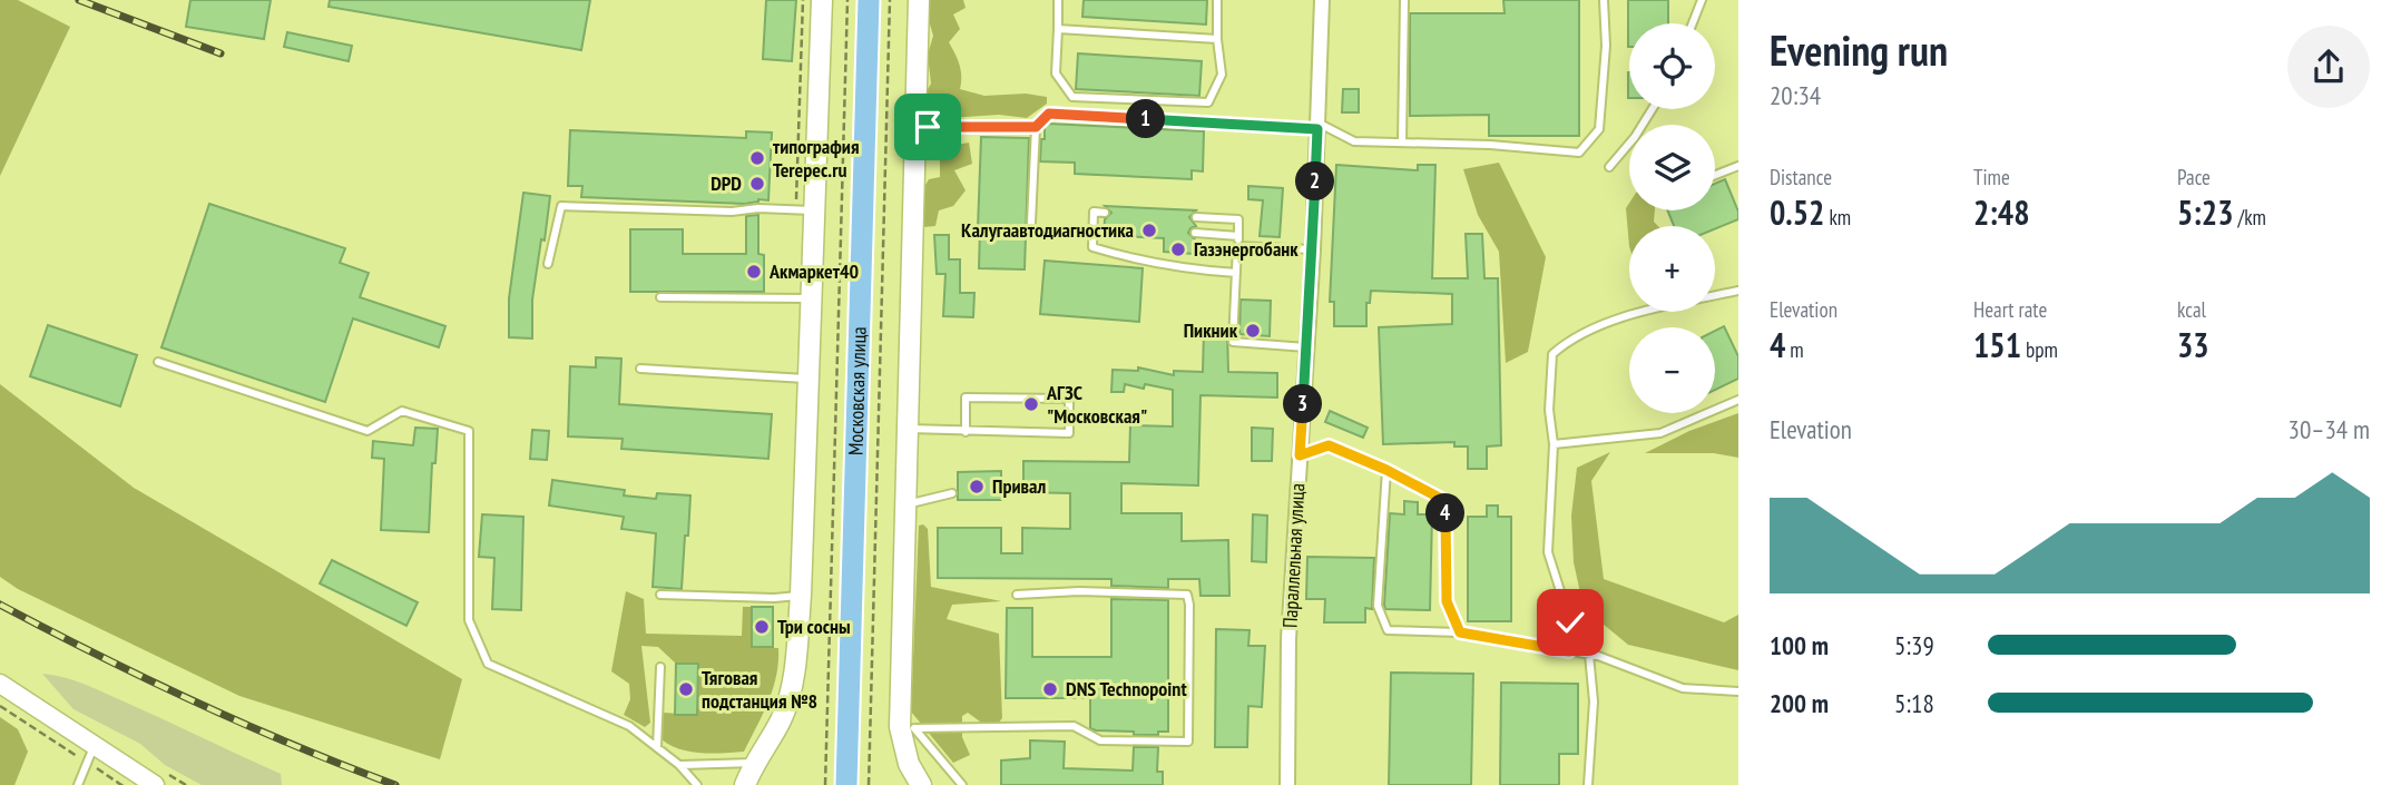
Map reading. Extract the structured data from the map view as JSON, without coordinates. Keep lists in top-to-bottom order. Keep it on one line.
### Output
{"streets":{"main road":["Московская улица"],"street":["Параллельная улица"]},"places":["типография Terepec.ru","DPD","Калугаавтодиагностика","Газэнергобанк","Акмаркет40","Пикник","АГЗС \"Московская\"","Привал","Три сосны","Тяговая подстанция №8","DNS Technopoint"],"page":{"heading":["Evening run","20:34"],"map_buttons":["+","−"],"pins":["1","2","3","4"],"stats":[["Distance","0.52 km"],["Time","2:48"],["Pace","5:23 /km"],["Elevation","4 m"],["Heart rate","151 bpm"],["kcal","33"]],"chart":["Elevation","30–34 m"],"list":[{"name":"100 m","note":"5:39"},{"name":"200 m","note":"5:18"}]}}
